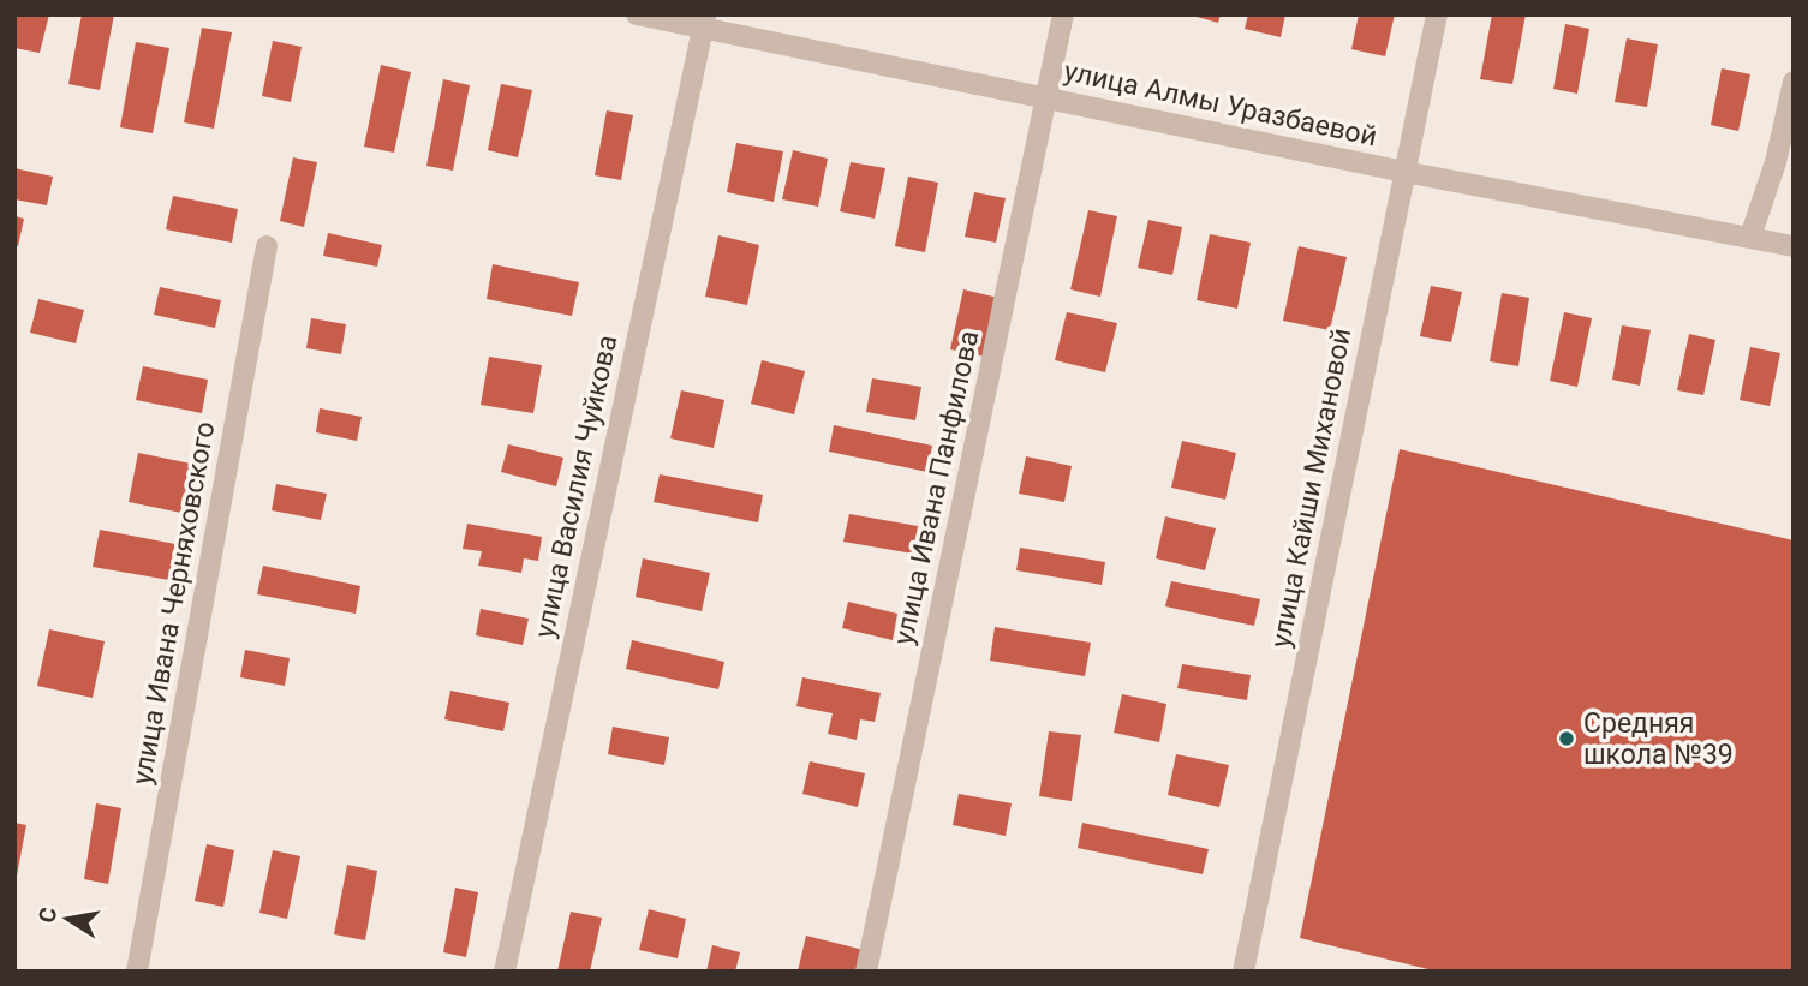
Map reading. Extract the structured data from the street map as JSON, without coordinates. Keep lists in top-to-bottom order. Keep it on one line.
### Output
{"streets":{"street":["улица Алмы Уразбаевой","улица Василия Чуйкова","улица Ивана Панфилова","улица Кайши Михановой","улица Ивана Черняховского"]},"crossings":[["улица Алмы Уразбаевой","улица Василия Чуйкова"],["улица Алмы Уразбаевой","улица Ивана Панфилова"],["улица Алмы Уразбаевой","улица Кайши Михановой"]],"places":["Средняя школа №39"],"north":"left"}
